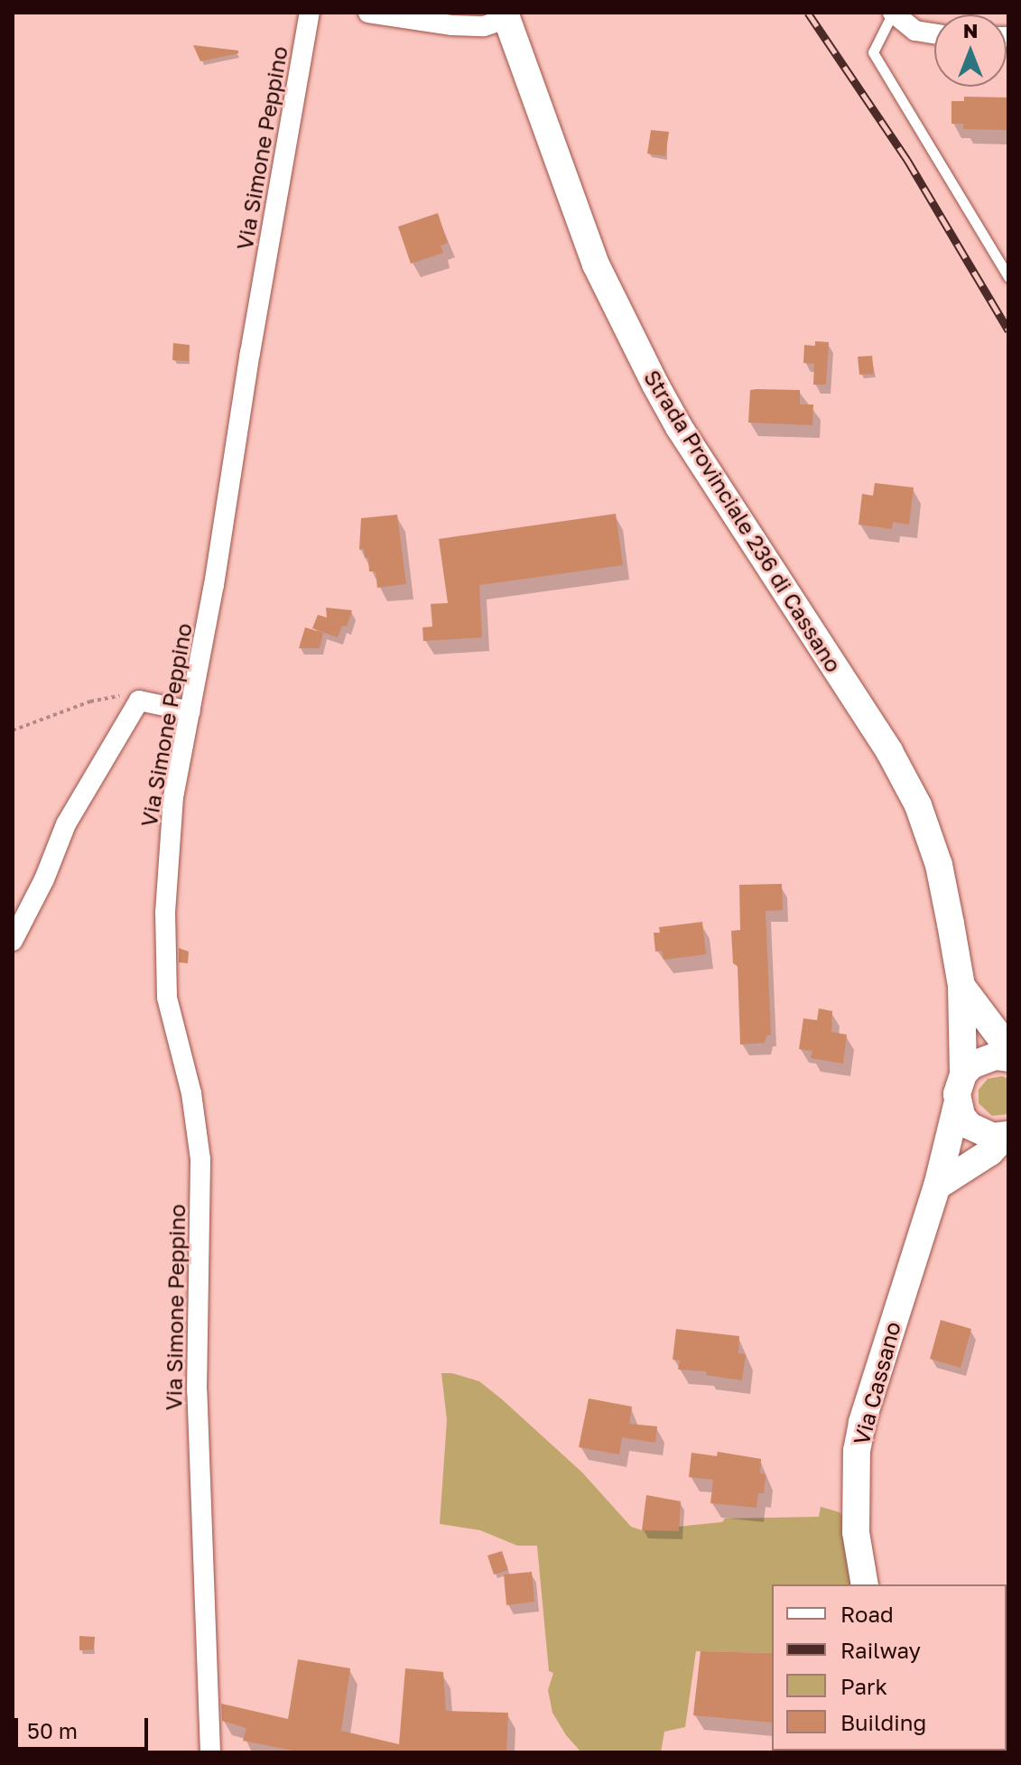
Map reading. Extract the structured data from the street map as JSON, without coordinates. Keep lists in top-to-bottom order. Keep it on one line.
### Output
{"streets":{"main road":["Strada Provinciale 236 di Cassano","Via Cassano"],"street":["Via Simone Peppino"]},"crossings":[["Strada Provinciale 236 di Cassano","Via Cassano"]],"legend":["Road","Railway","Park","Building"],"scale_bar":"50 m","north":"top"}
